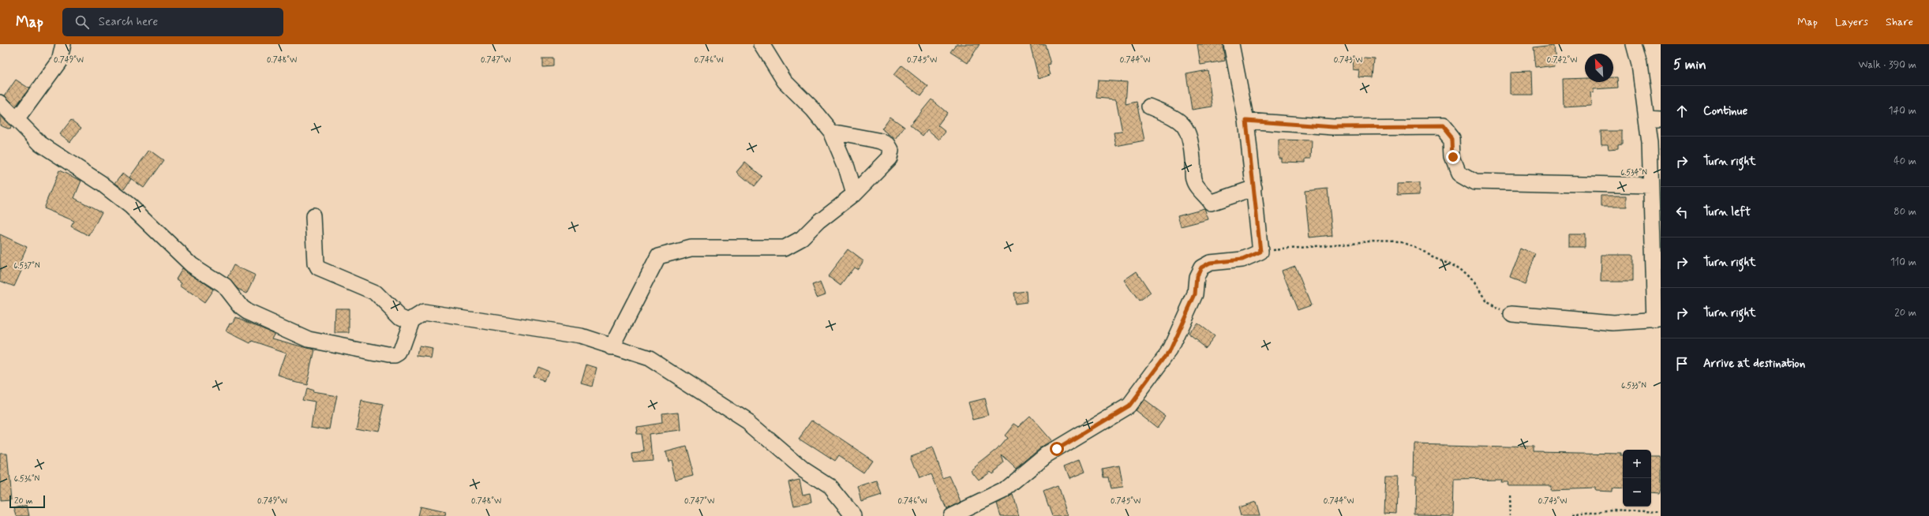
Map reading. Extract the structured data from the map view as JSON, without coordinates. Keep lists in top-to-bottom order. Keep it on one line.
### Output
{"scale_bar":"20 m","north":"top left","page":{"header":"Map","search":"Search here","nav":["Map","Layers","Share"],"heading":["5 min","Walk · 390 m"],"list":[["Continue","140 m"],["Turn right","40 m"],["Turn left","80 m"],["Turn right","110 m"],["Turn right","20 m"],"Arrive at destination"],"map_buttons":["+","−"],"scale":"20 m"},"coordinates":["0.749°W","0.748°W","0.747°W","0.746°W","0.745°W","0.743°W","0.742°W","0.744°W","6.534°N","6.537°N","6.533°N","6.536°N"]}
